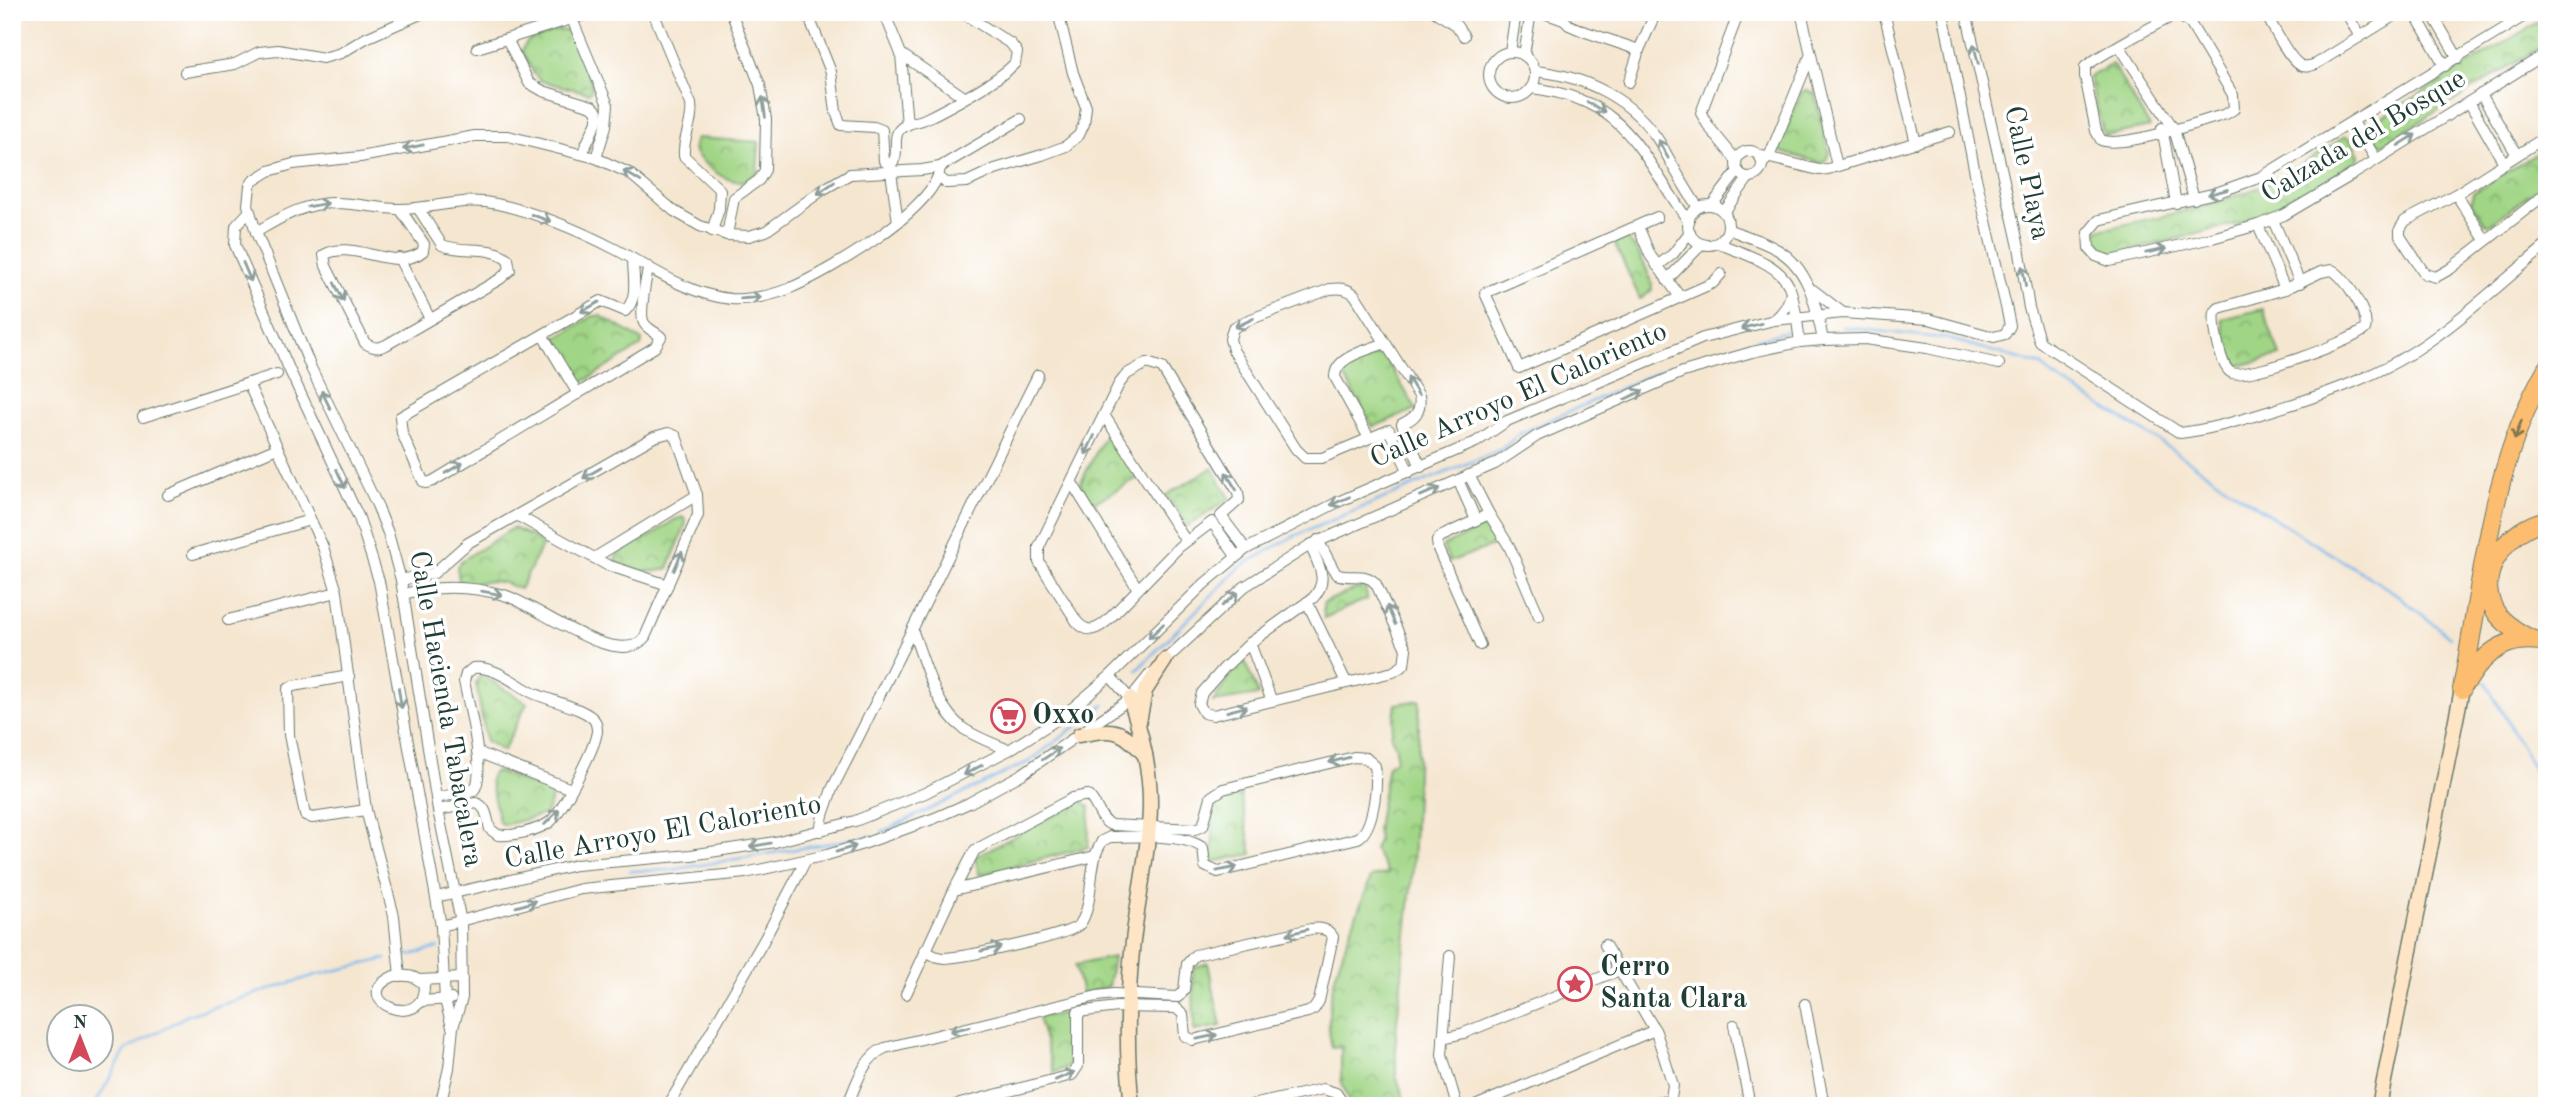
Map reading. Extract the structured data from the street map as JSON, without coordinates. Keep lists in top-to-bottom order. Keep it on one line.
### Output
{"streets":{"street":["Calzada del Bosque","Calle Playa","Calle Arroyo El Caloriento","Calle Hacienda Tabacalera"]},"crossings":[["Calle Playa","Calle Arroyo El Caloriento"],["Calle Arroyo El Caloriento","Calle Hacienda Tabacalera"]],"places":{"supermarket":["Oxxo"],"place":["Cerro Santa Clara"]},"north":"top"}
